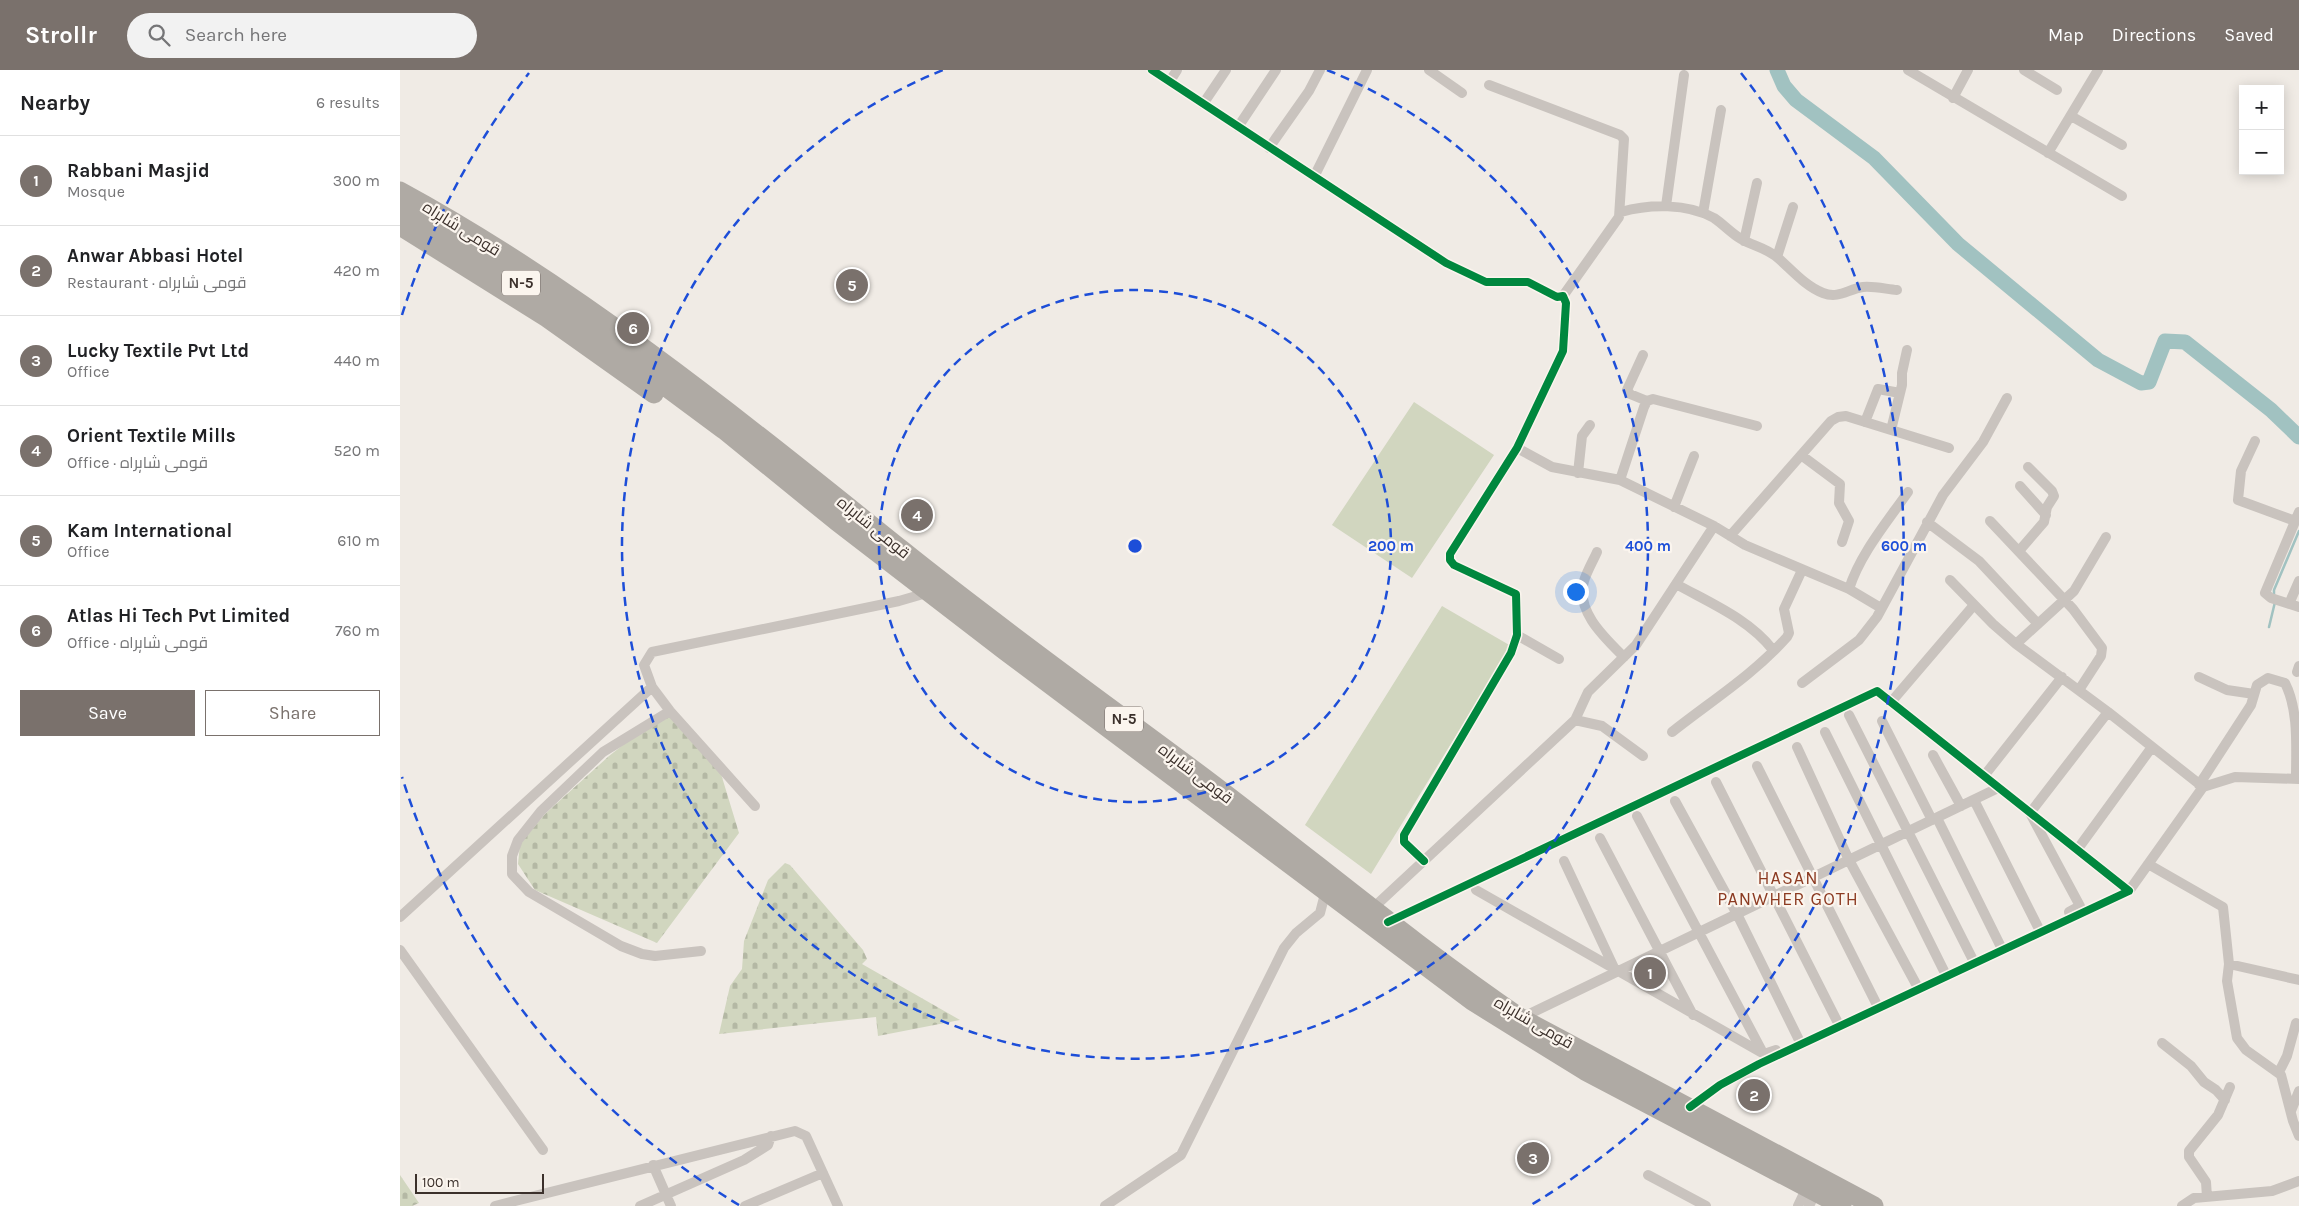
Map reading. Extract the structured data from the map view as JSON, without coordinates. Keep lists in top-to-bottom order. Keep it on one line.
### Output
{"streets":{"highway":["قومی شاہراہ","N-5"]},"districts":["HASAN PANWHER GOTH"],"scale_bar":"100 m","page":{"header":"Strollr","search":"Search here","nav":["Map","Directions","Saved"],"heading":["Nearby","6 results"],"map_buttons":["+","−"],"list":[{"mark":"1","name":"Rabbani Masjid","note":"Mosque","value":"300 m"},{"mark":"2","name":"Anwar Abbasi Hotel","note":"Restaurant · قومی شاہراہ","value":"420 m"},{"mark":"3","name":"Lucky Textile Pvt Ltd","note":"Office","value":"440 m"},{"mark":"4","name":"Orient Textile Mills","note":"Office · قومی شاہراہ","value":"520 m"},{"mark":"5","name":"Kam International","note":"Office","value":"610 m"},{"mark":"6","name":"Atlas Hi Tech Pvt Limited","note":"Office · قومی شاہراہ","value":"760 m"}],"pins":["5","6","4","1","2","3"],"buttons":["Save","Share"],"scale":"100 m"},"rings":["200 m","400 m","600 m"]}
